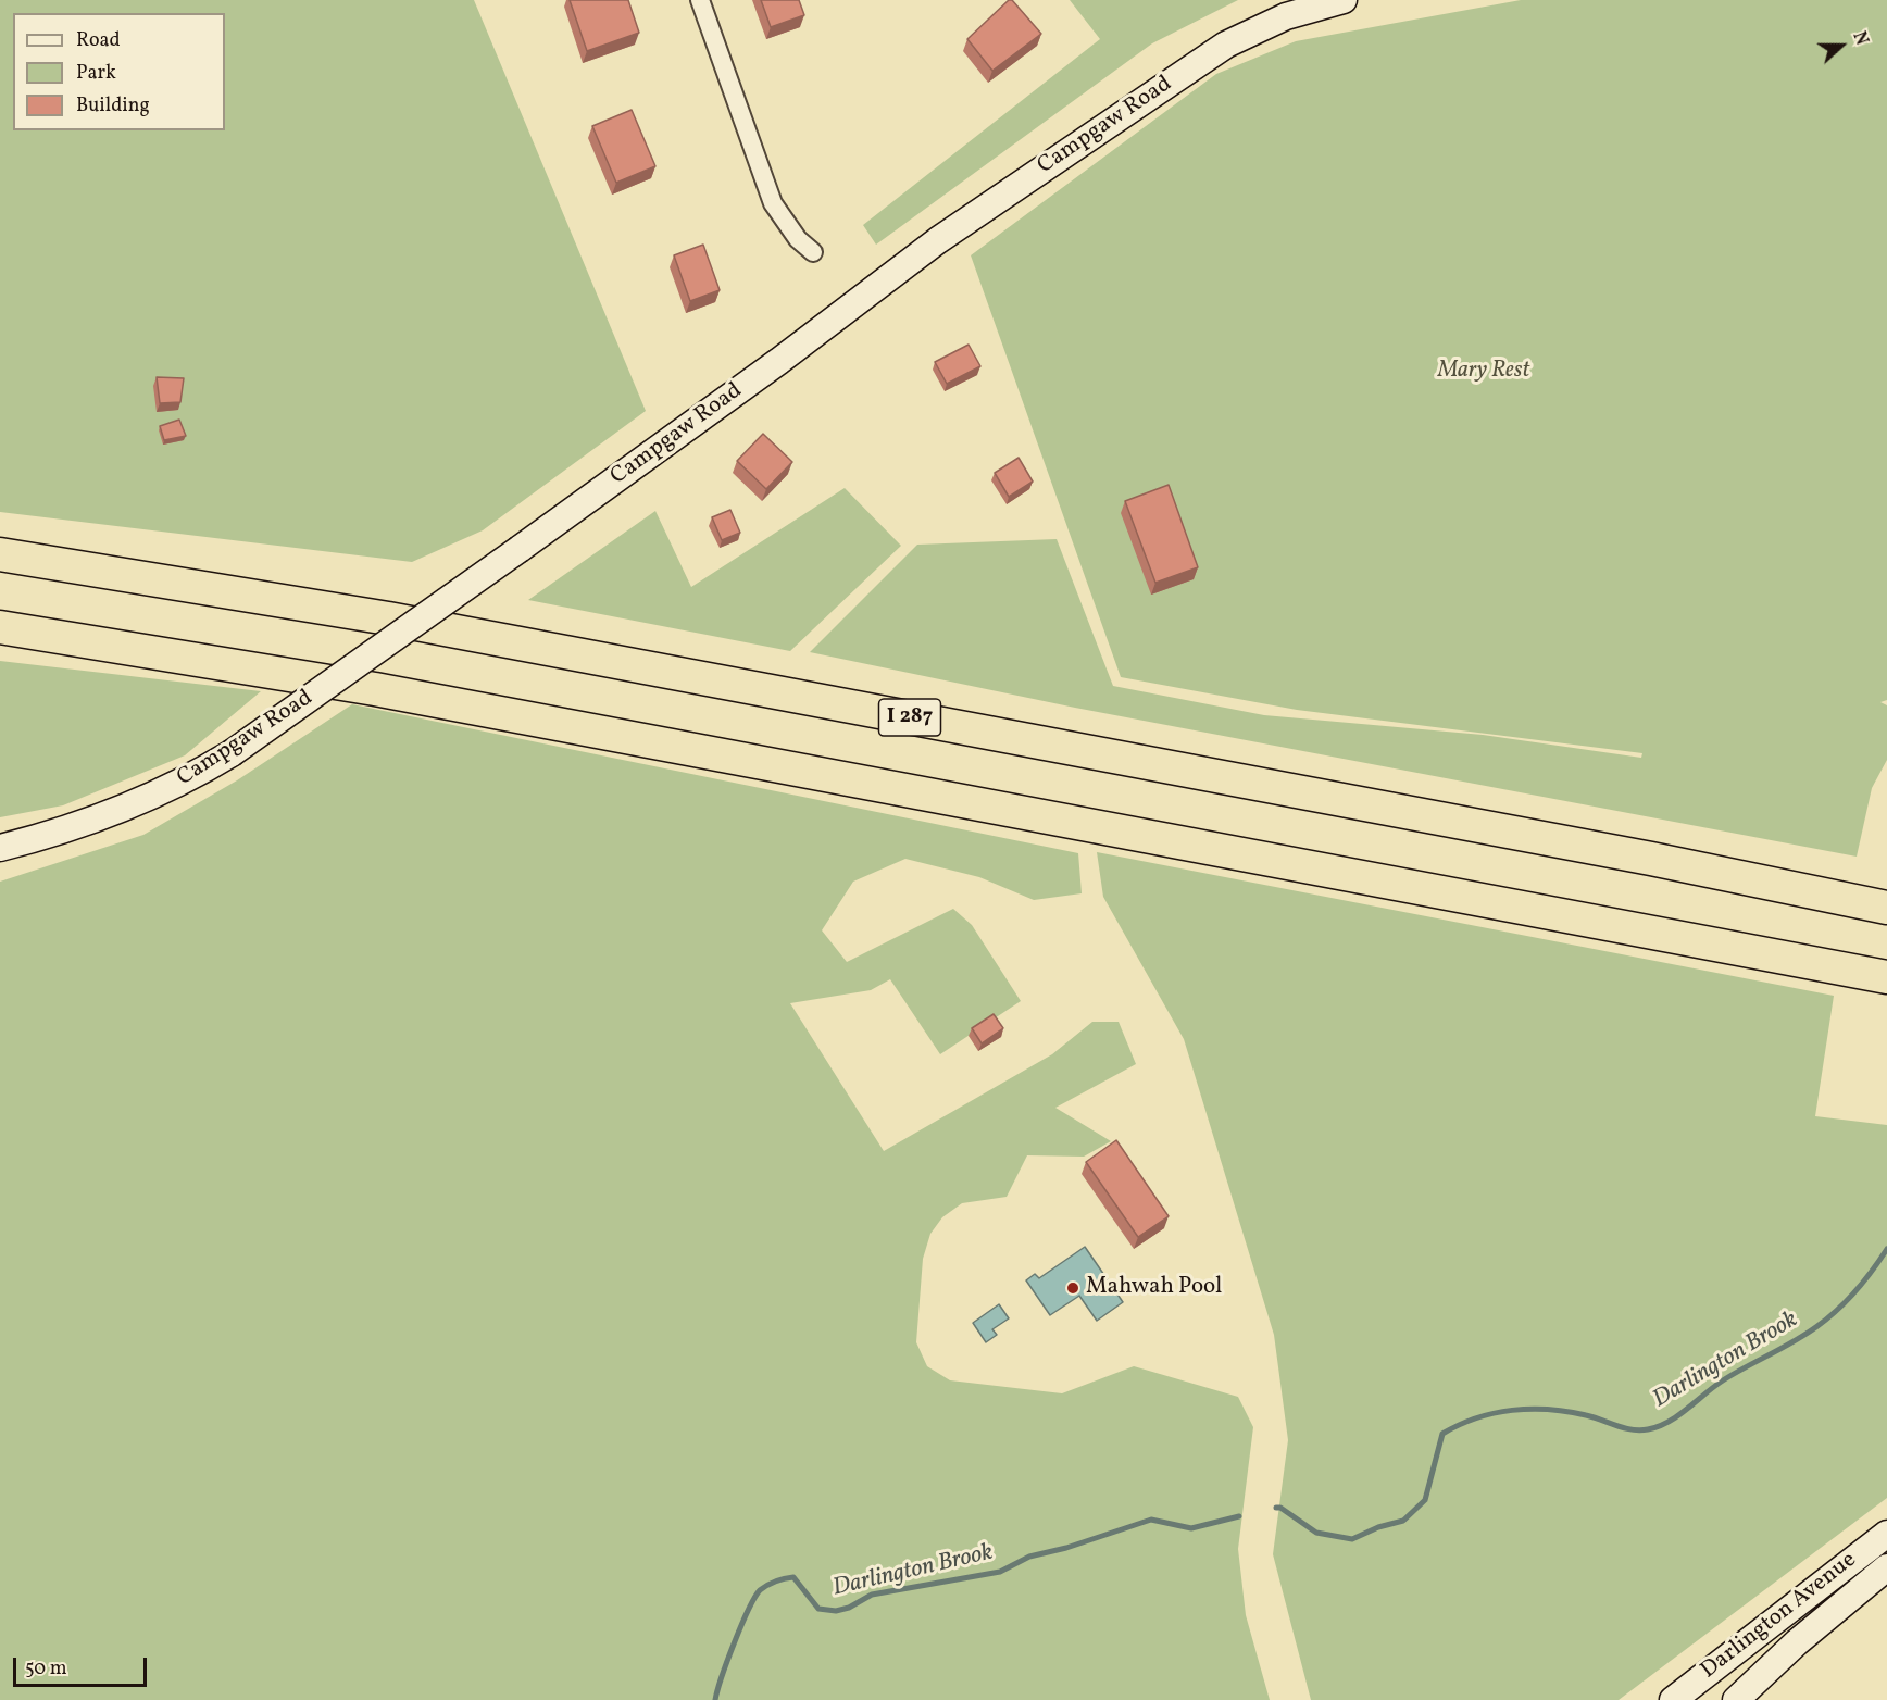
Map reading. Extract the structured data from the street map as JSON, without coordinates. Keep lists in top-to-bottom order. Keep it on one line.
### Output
{"streets":{"highway":["I 287"],"main road":["Campgaw Road","Darlington Avenue"]},"water":["Darlington Brook"],"parks":["Mary Rest"],"places":["Mahwah Pool"],"legend":["Road","Park","Building"],"scale_bar":"50 m","north":"right"}
